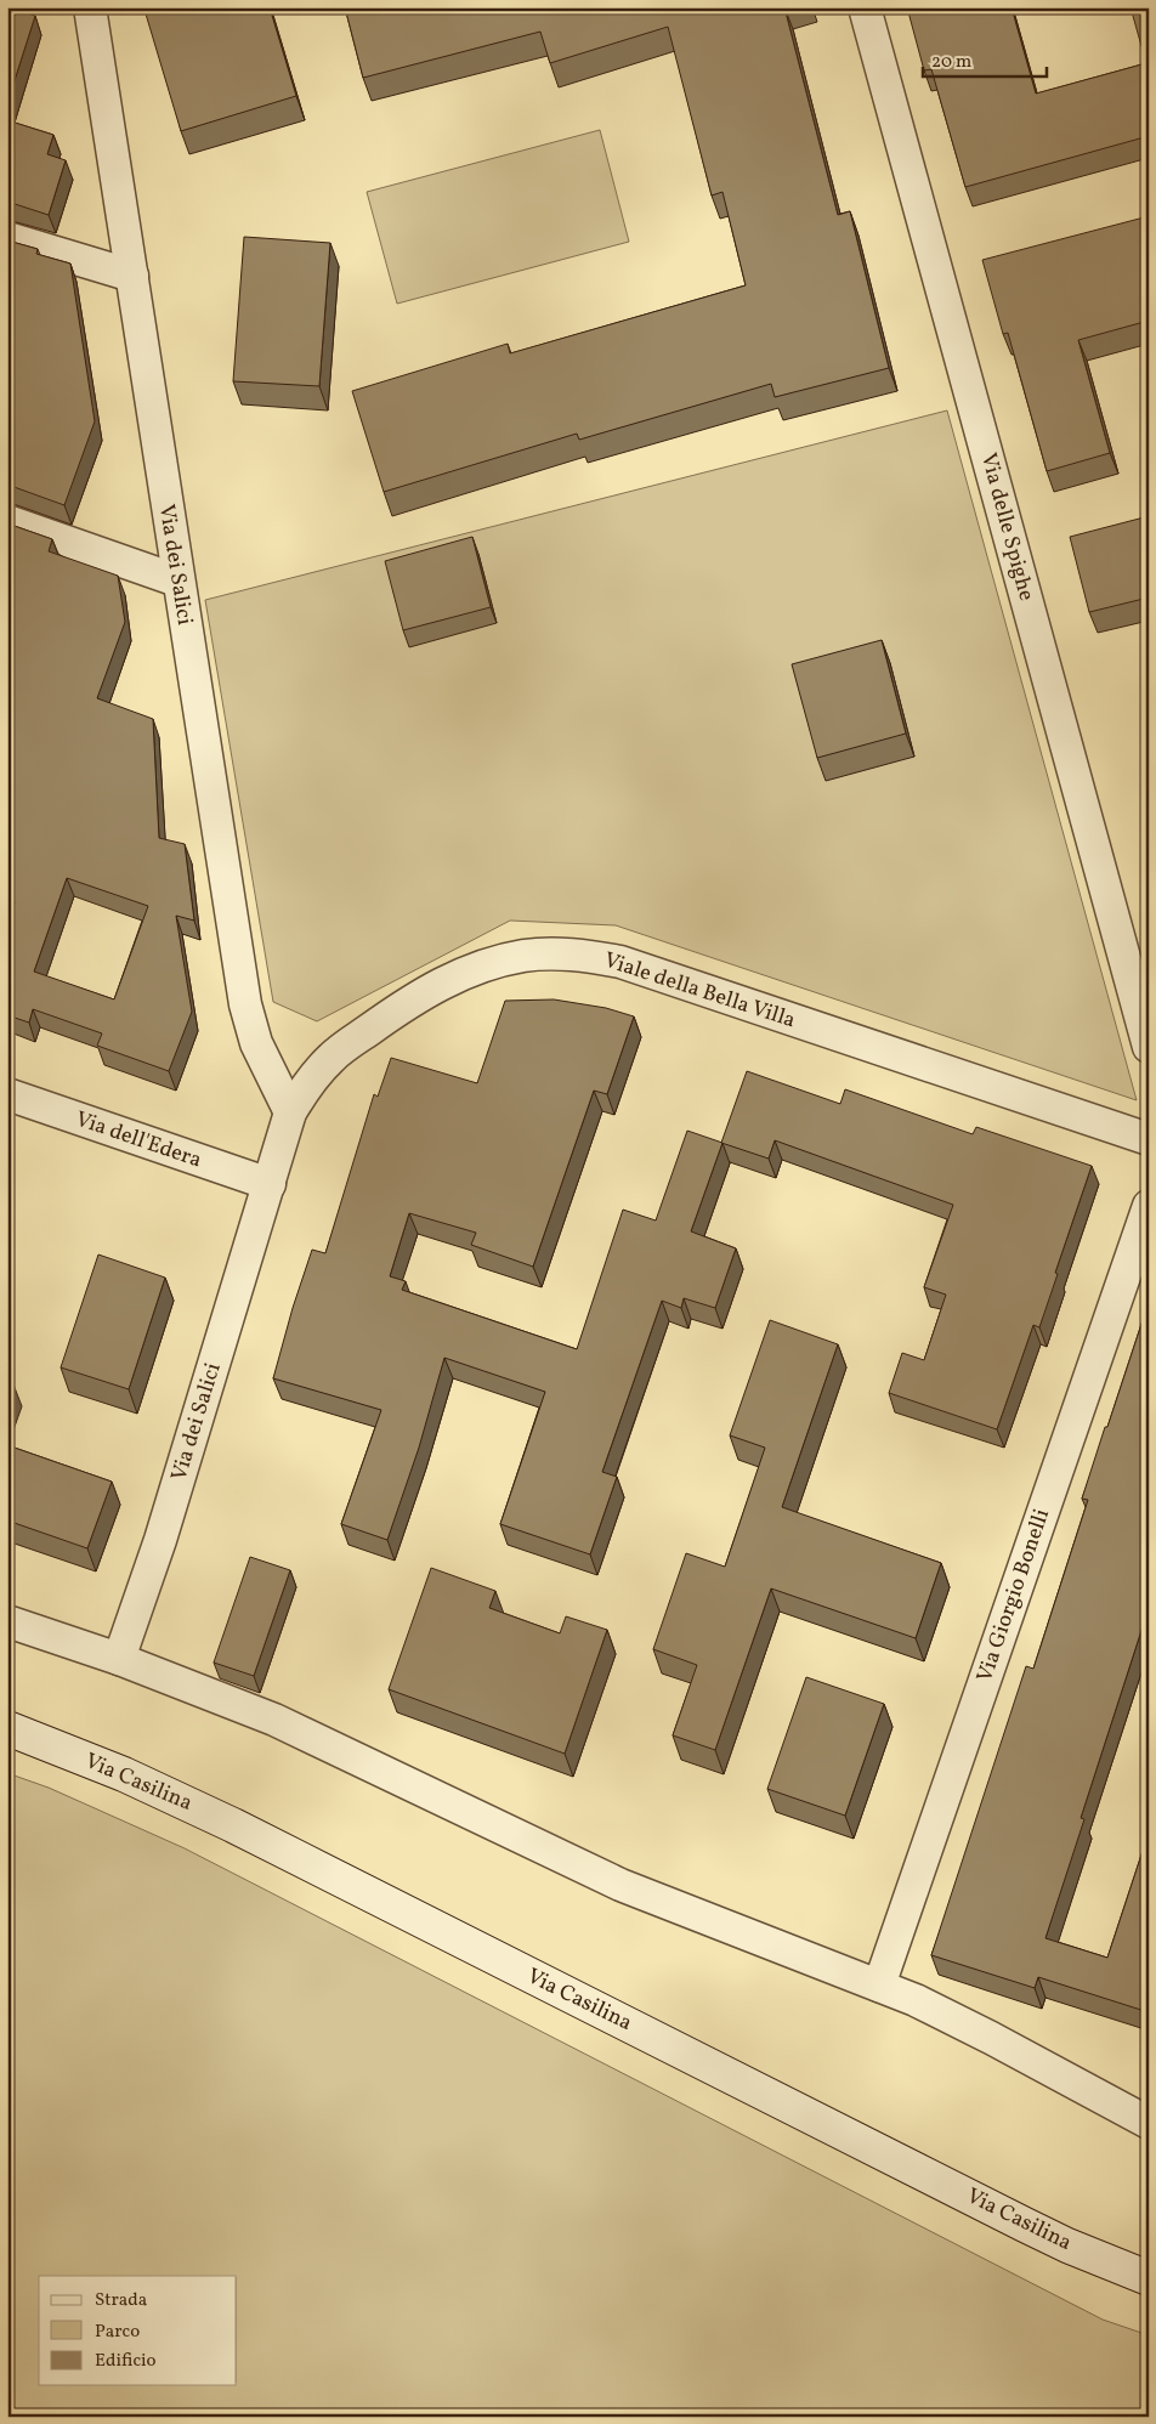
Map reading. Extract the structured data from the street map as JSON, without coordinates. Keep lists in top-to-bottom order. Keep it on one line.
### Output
{"streets":{"main road":["Via Casilina"],"street":["Via delle Spighe","Via dei Salici","Viale della Bella Villa","Via dell'Edera","Via Giorgio Bonelli"]},"crossings":[["Via dei Salici","Viale della Bella Villa"],["Via dei Salici","Via dell'Edera"],["Viale della Bella Villa","Via dell'Edera"]],"legend":["Strada","Parco","Edificio"],"scale_bar":"20 m"}
